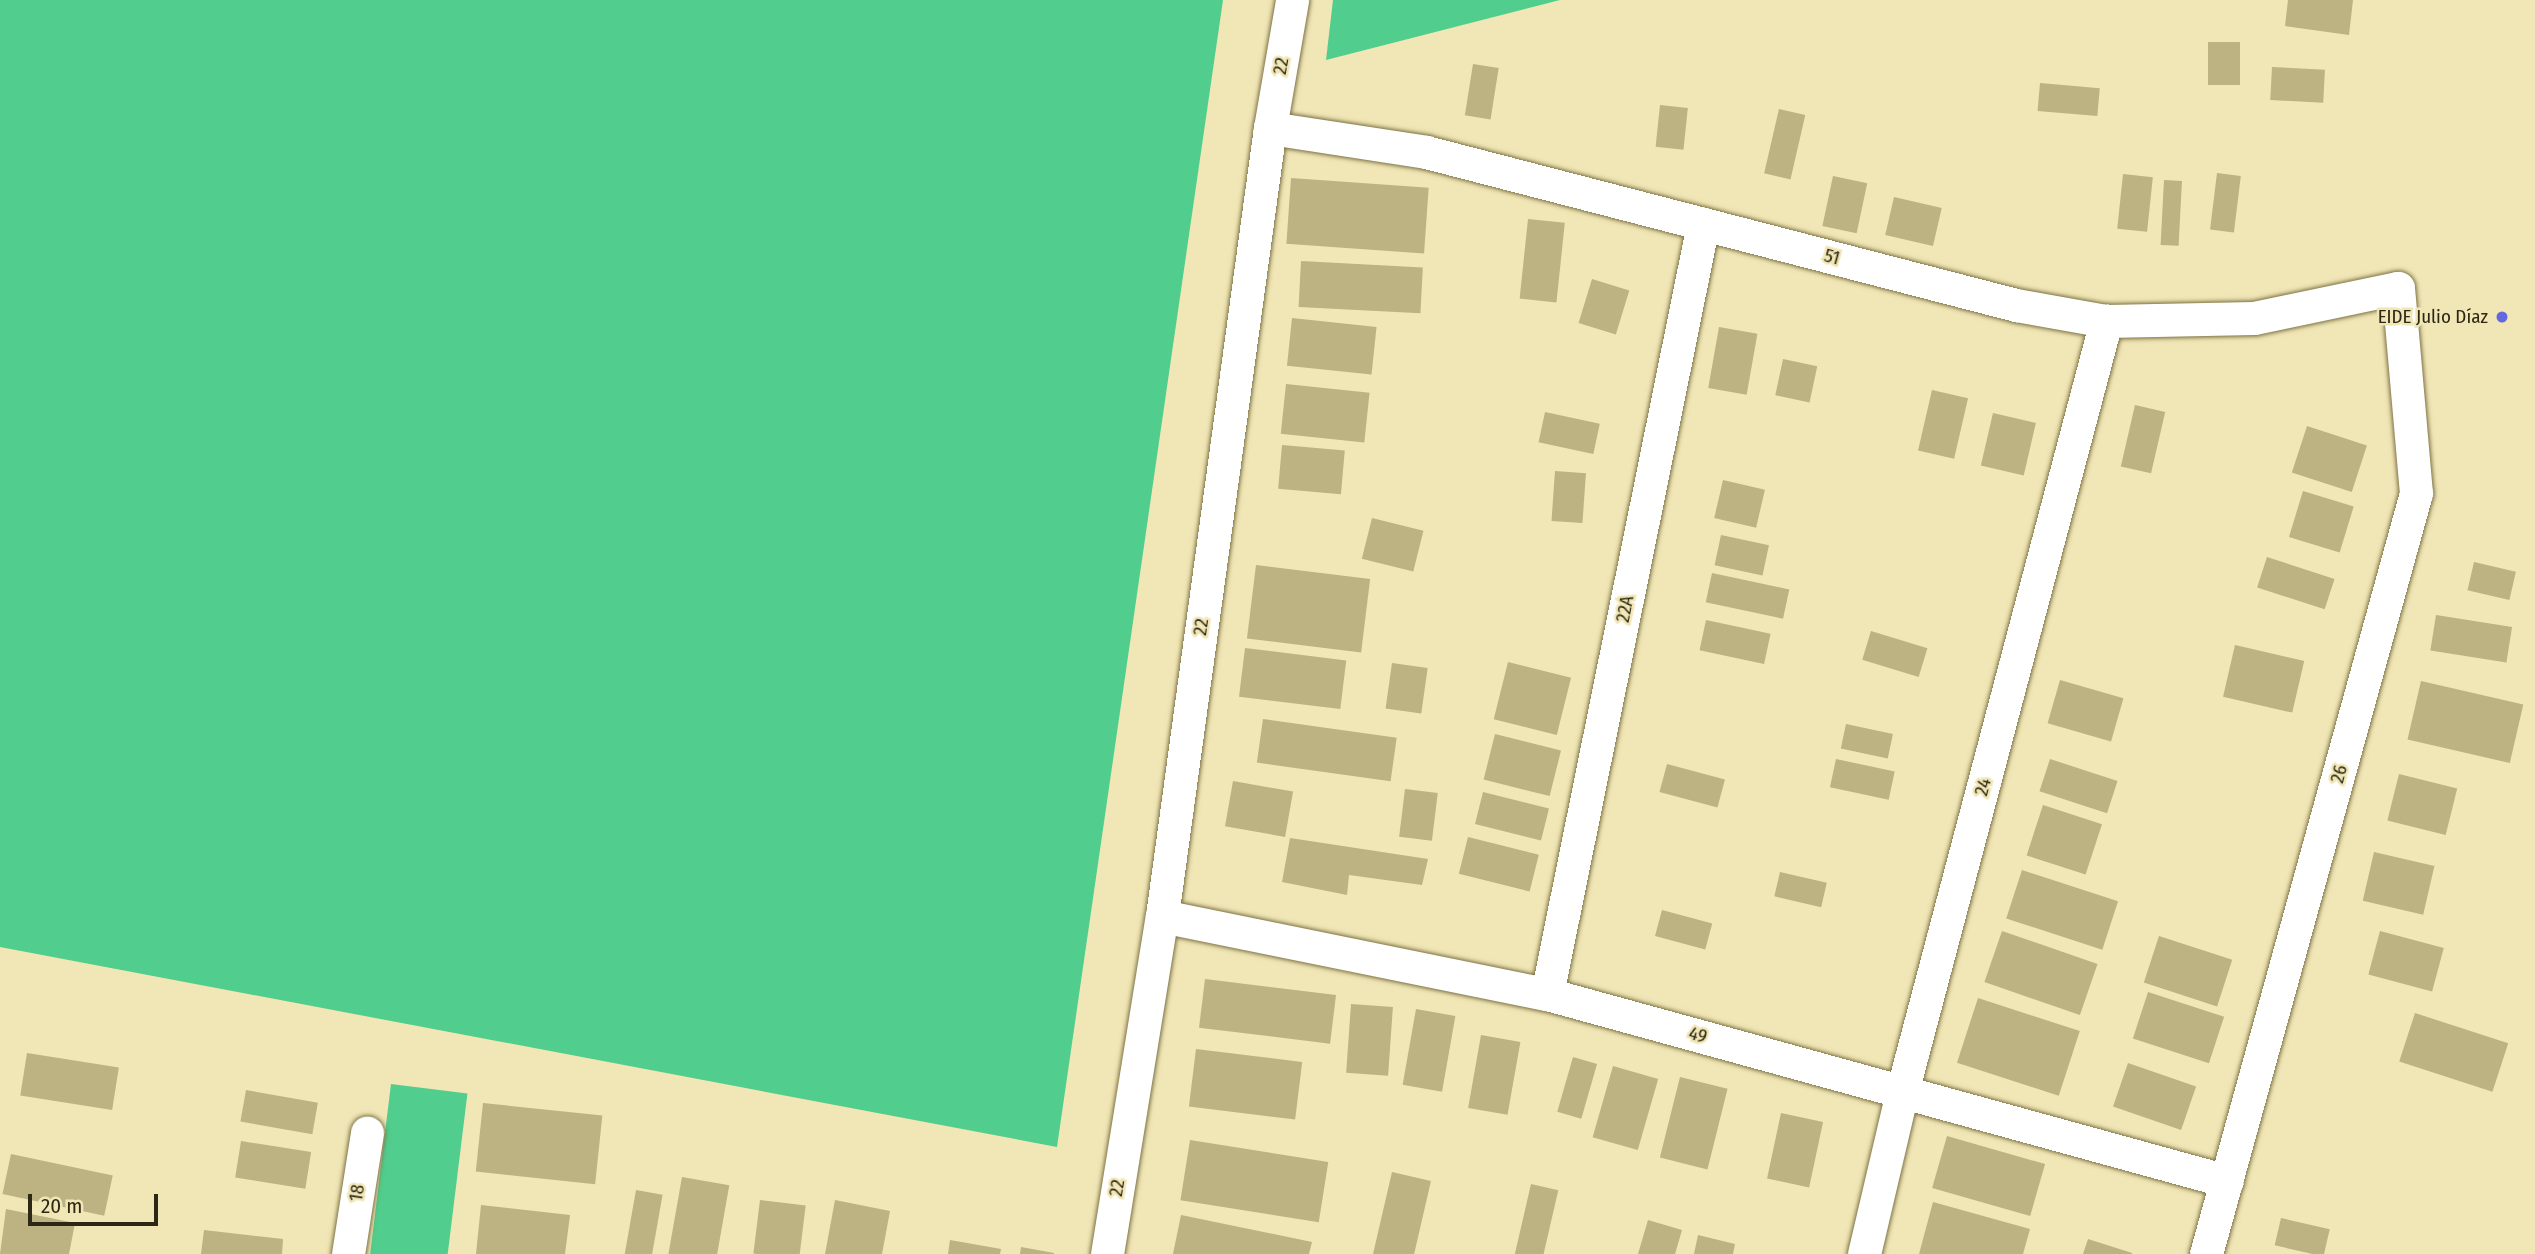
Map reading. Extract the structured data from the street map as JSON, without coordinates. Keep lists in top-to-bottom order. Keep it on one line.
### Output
{"streets":{"street":["22","51","22A","26","24","49","18"]},"crossings":[["22","51"],["22","49"],["51","22A"],["51","26"],["51","24"],["22A","49"],["26","49"],["24","49"]],"places":["EIDE Julio Díaz"],"scale_bar":"20 m"}
